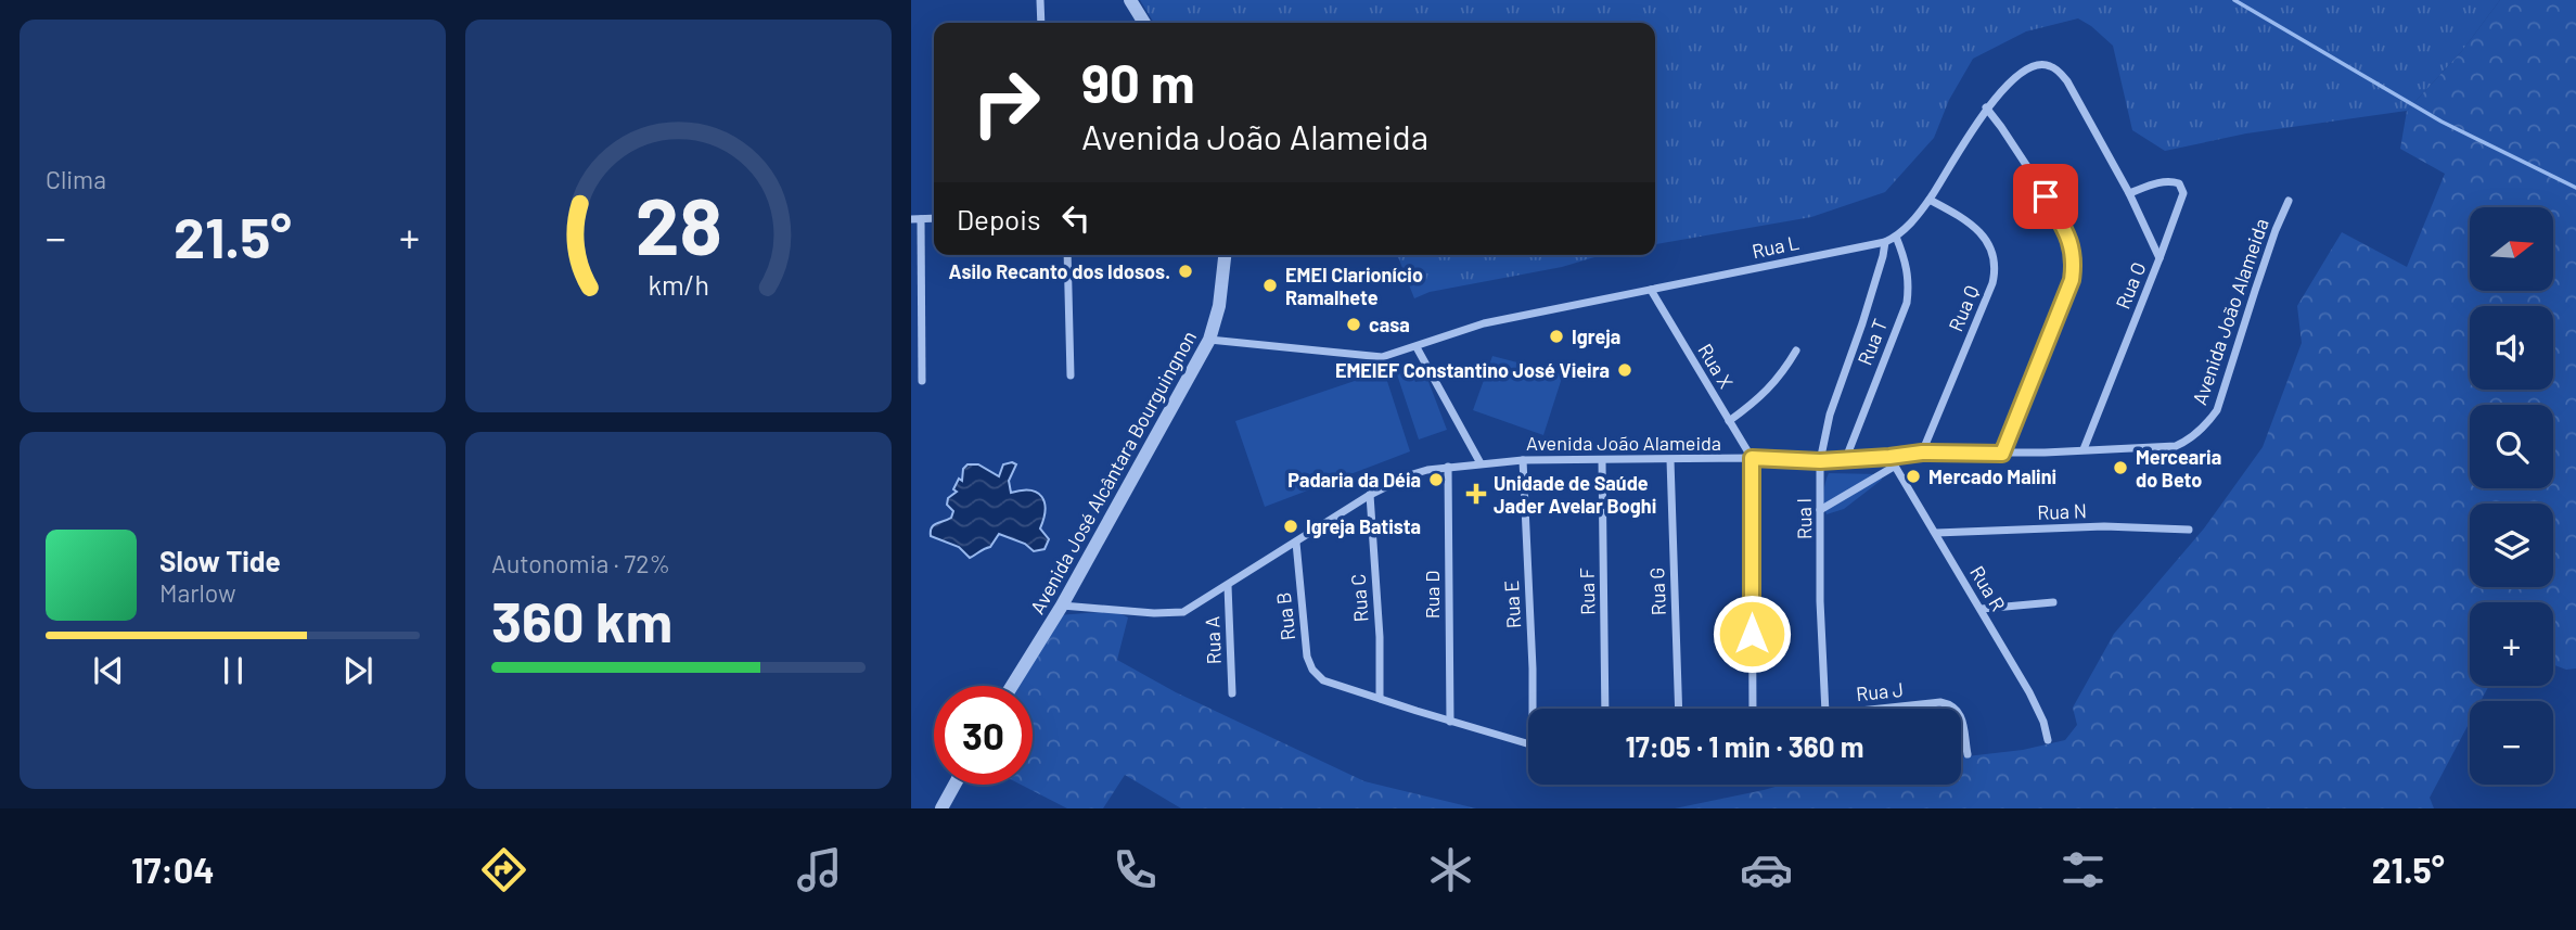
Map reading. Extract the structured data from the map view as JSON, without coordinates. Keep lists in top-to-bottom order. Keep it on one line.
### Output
{"streets":{"street":["Rua L","Rua O","Rua Q","Avenida João Alameida","Rua T","Rua X","Avenida José Alcântara Bourguingnon","Rua N","Rua I","Rua R","Rua F","Rua G","Rua D","Rua C","Rua E","Rua B","Rua A","Rua J"]},"crossings":[["Rua L","Rua O"],["Rua L","Rua Q"],["Rua L","Rua T"],["Rua L","Rua X"],["Rua L","Avenida José Alcântara Bourguingnon"],["Rua L","Rua I"],["Rua O","Avenida João Alameida"],["Rua Q","Avenida João Alameida"],["Avenida João Alameida","Rua T"],["Avenida João Alameida","Rua X"],["Avenida João Alameida","Avenida José Alcântara Bourguingnon"],["Avenida João Alameida","Rua I"],["Avenida João Alameida","Rua R"],["Avenida João Alameida","Rua F"],["Avenida João Alameida","Rua G"],["Avenida João Alameida","Rua D"],["Avenida João Alameida","Rua C"],["Avenida João Alameida","Rua E"],["Avenida João Alameida","Rua B"],["Avenida João Alameida","Rua A"],["Rua N","Rua R"],["Rua C","Rua B"]],"places":{"other":["Asilo Recanto dos Idosos.","EMEI Clarionício Ramalhete","casa","Igreja","EMEIEF Constantino José Vieira","Mercearia do Beto","Mercado Malini","Padaria da Déia","Igreja Batista"],"health":["Unidade de Saúde Jader Avelar Boghi"]},"north":"right","page":{"tile":["Clima",["Autonomia · 72%","360 km"]],"turn":["90 m","Avenida João Alameida"],"then":"Depois","heat":["−","21.5°","+"],"map_buttons":["+","−"],"song":["Slow Tide","Marlow"],"limit":"30","trip":"17:05 · 1 min · 360 m","tabs":["17:04","21.5°"],"gauge":["28","km/h"]}}
